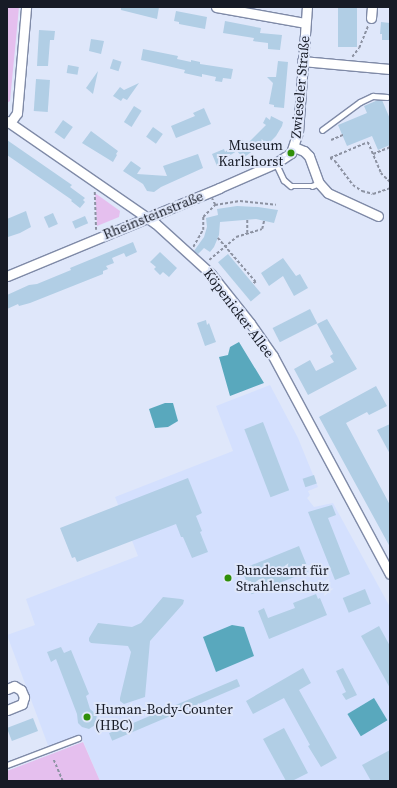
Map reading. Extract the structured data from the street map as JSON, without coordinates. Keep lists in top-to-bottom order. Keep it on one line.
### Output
{"streets":{"street":["Zwieseler Straße","Rheinsteinstraße","Köpenicker Allee"]},"crossings":[["Zwieseler Straße","Rheinsteinstraße"],["Rheinsteinstraße","Köpenicker Allee"]],"places":["Museum Karlshorst","Bundesamt für Strahlenschutz","Human-Body-Counter (HBC)"]}
